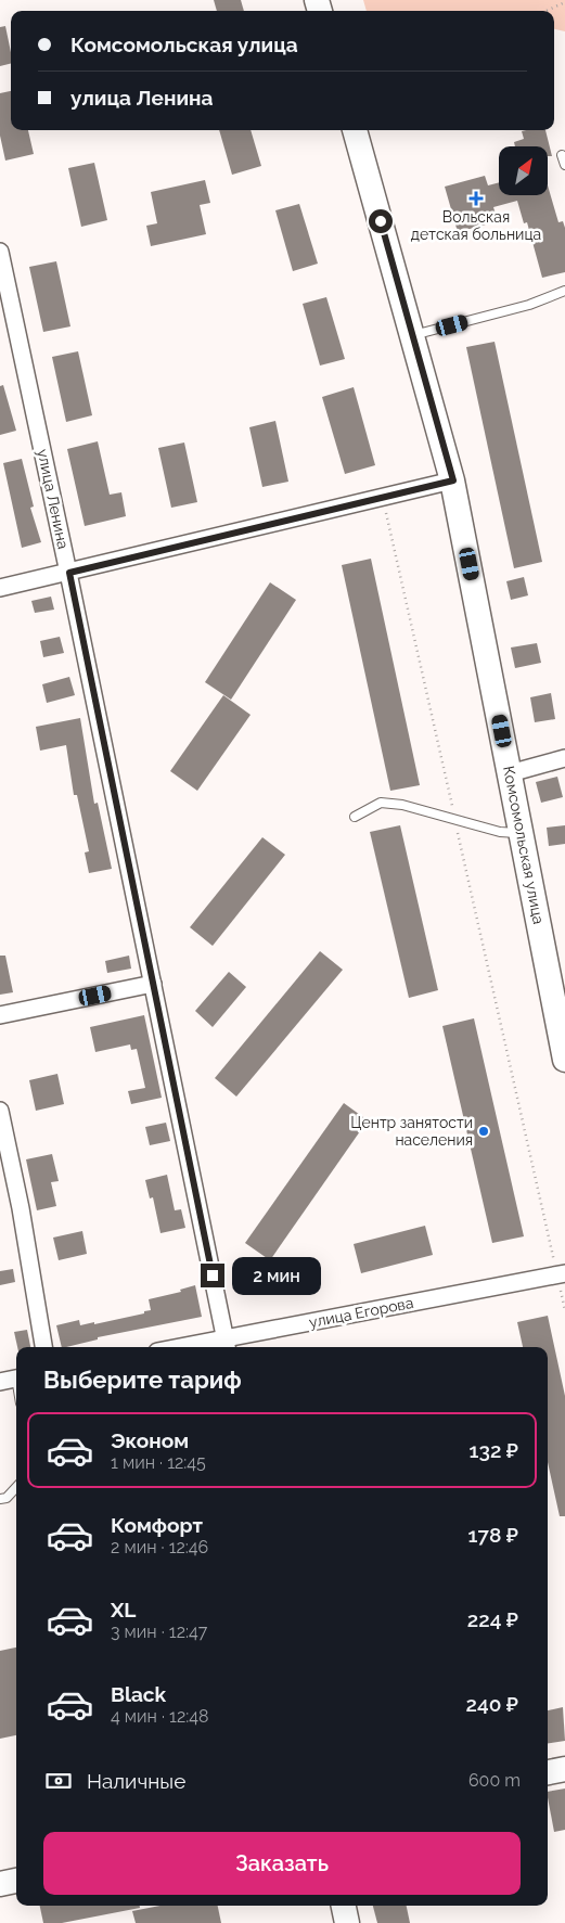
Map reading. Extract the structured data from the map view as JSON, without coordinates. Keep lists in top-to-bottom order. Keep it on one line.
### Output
{"streets":{"main road":["Комсомольская улица"],"street":["улица Ленина","улица Егорова"]},"crossings":[["улица Ленина","улица Егорова"]],"places":{"health":["Вольская детская больница"],"other":["Центр занятости населения"]},"north":"top right","page":{"banner":["Комсомольская улица","улица Ленина"],"bubble":"2 мин","heading":"Выберите тариф","list":[{"name":"Эконом","note":"1 мин · 12:45","value":"132 ₽"},{"name":"Комфорт","note":"2 мин · 12:46","value":"178 ₽"},{"name":"XL","note":"3 мин · 12:47","value":"224 ₽"},{"name":"Black","note":"4 мин · 12:48","value":"240 ₽"}],"pay":["Наличные","600 m"],"buttons":"Заказать"}}
